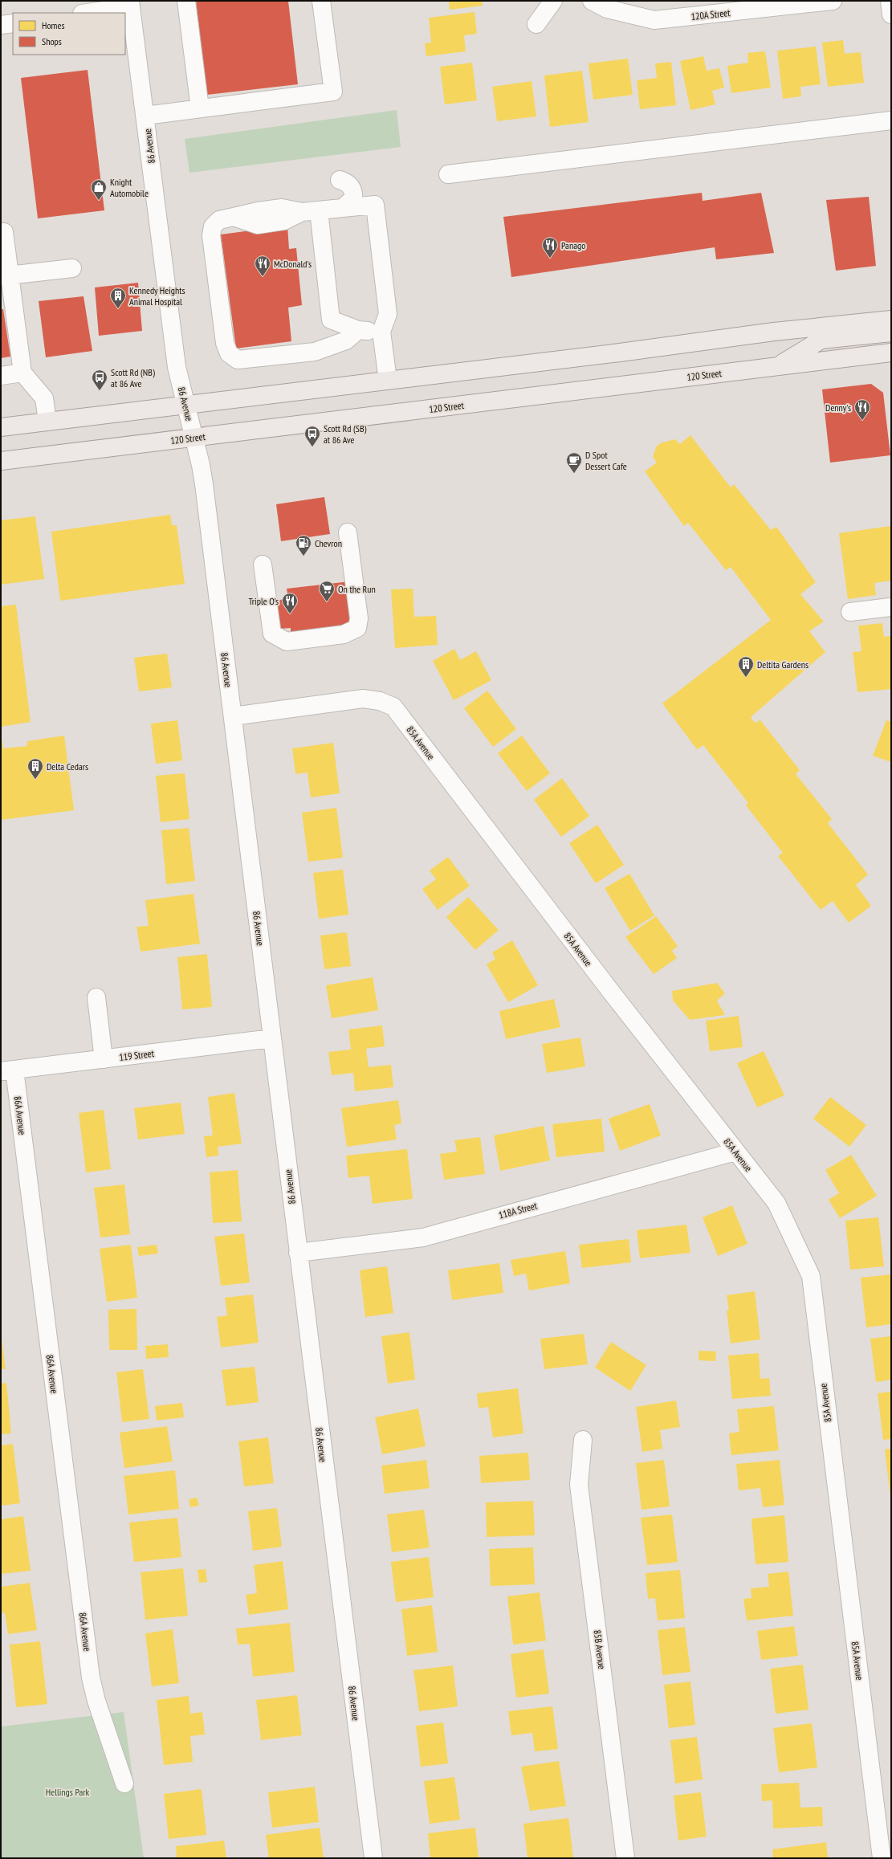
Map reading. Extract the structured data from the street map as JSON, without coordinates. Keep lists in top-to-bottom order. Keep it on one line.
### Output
{"streets":{"main road":["120 Street"],"street":["120A Street","86 Avenue","85A Avenue","119 Street","86A Avenue","118A Street","85B Avenue"]},"crossings":[["86 Avenue","120 Street"],["86 Avenue","85A Avenue"],["86 Avenue","119 Street"],["86 Avenue","118A Street"],["85A Avenue","118A Street"],["119 Street","86A Avenue"]],"parks":["Hellings Park"],"places":{"shop":["Knight Automobile"],"restaurant":["Panago","McDonald's","Denny's","Triple O's"],"building":["Kennedy Heights Animal Hospital","Deltita Gardens","Delta Cedars"],"bus stop":["Scott Rd (NB) at 86 Ave","Scott Rd (SB) at 86 Ave"],"cafe":["D Spot Dessert Cafe"],"fuel station":["Chevron"],"supermarket":["On the Run"]},"legend":["Homes","Shops"]}
